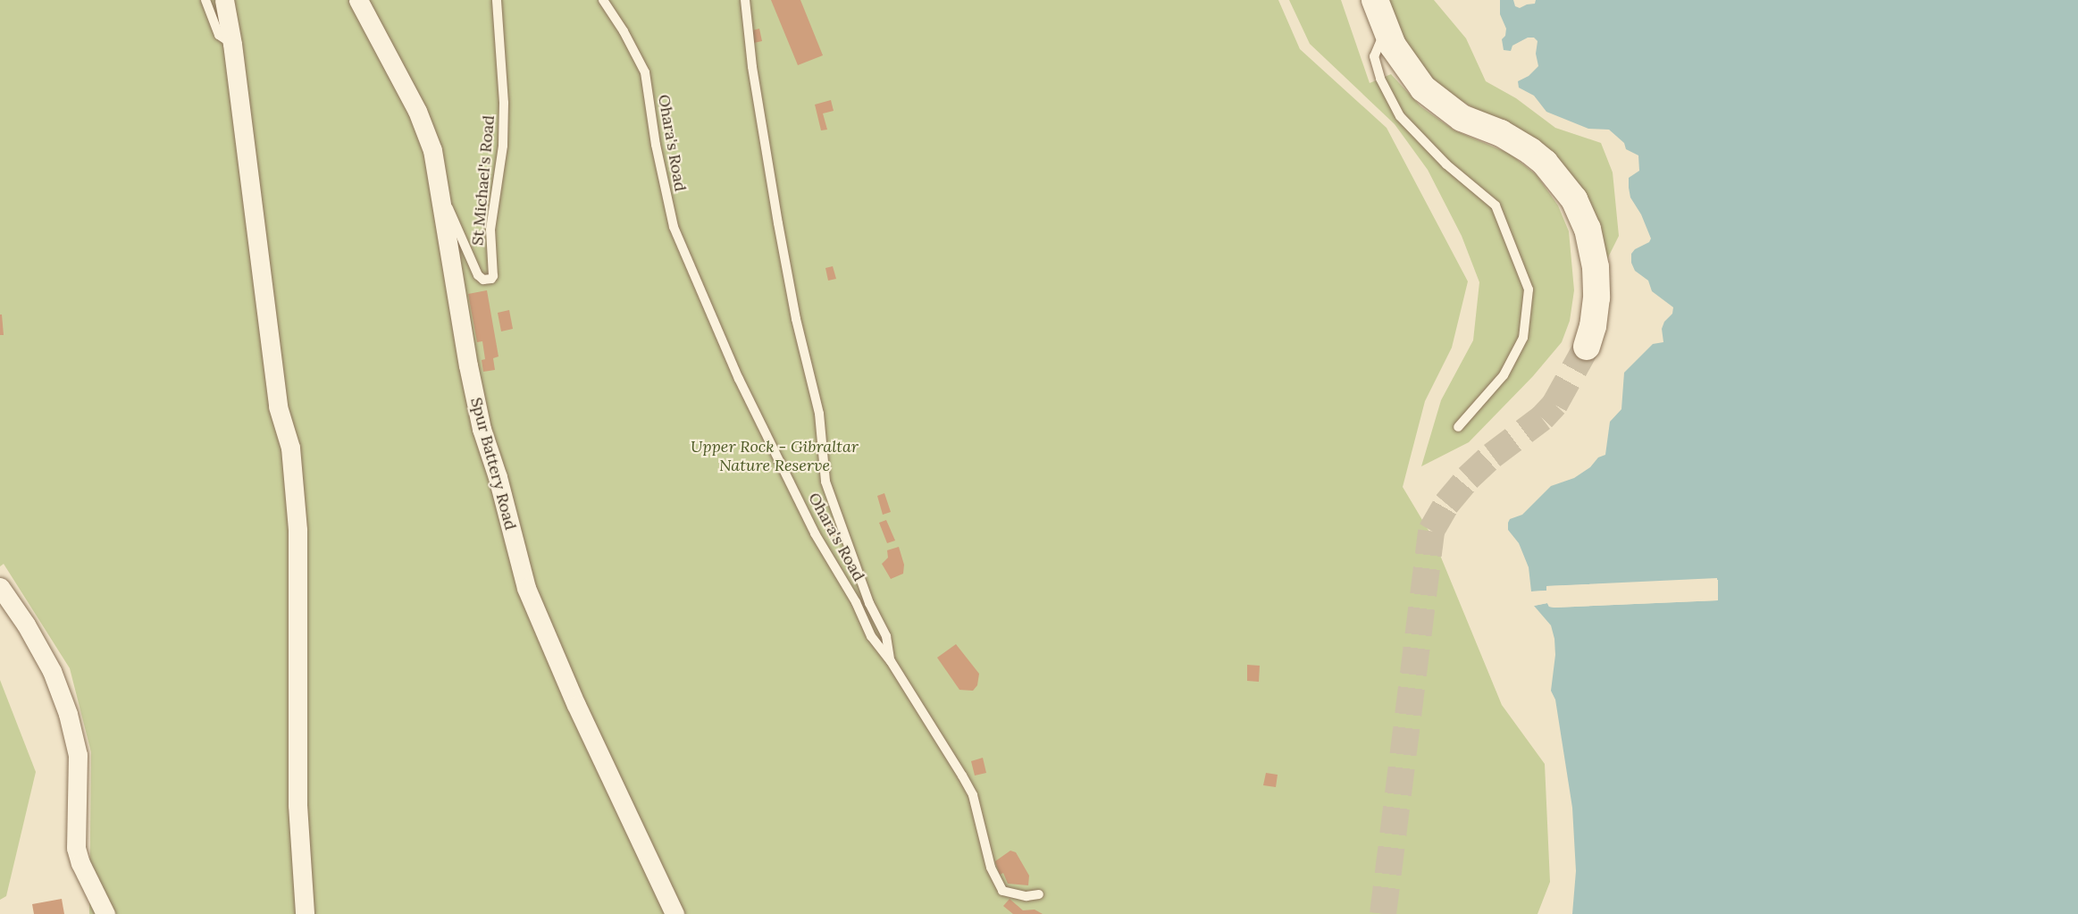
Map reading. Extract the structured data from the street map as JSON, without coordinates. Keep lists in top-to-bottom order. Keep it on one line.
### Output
{"streets":{"street":["Spur Battery Road"],"lane":["Ohara's Road","St Michael's Road"]},"crossings":[["St Michael's Road","Spur Battery Road"]],"parks":["Upper Rock - Gibraltar Nature Reserve"]}
